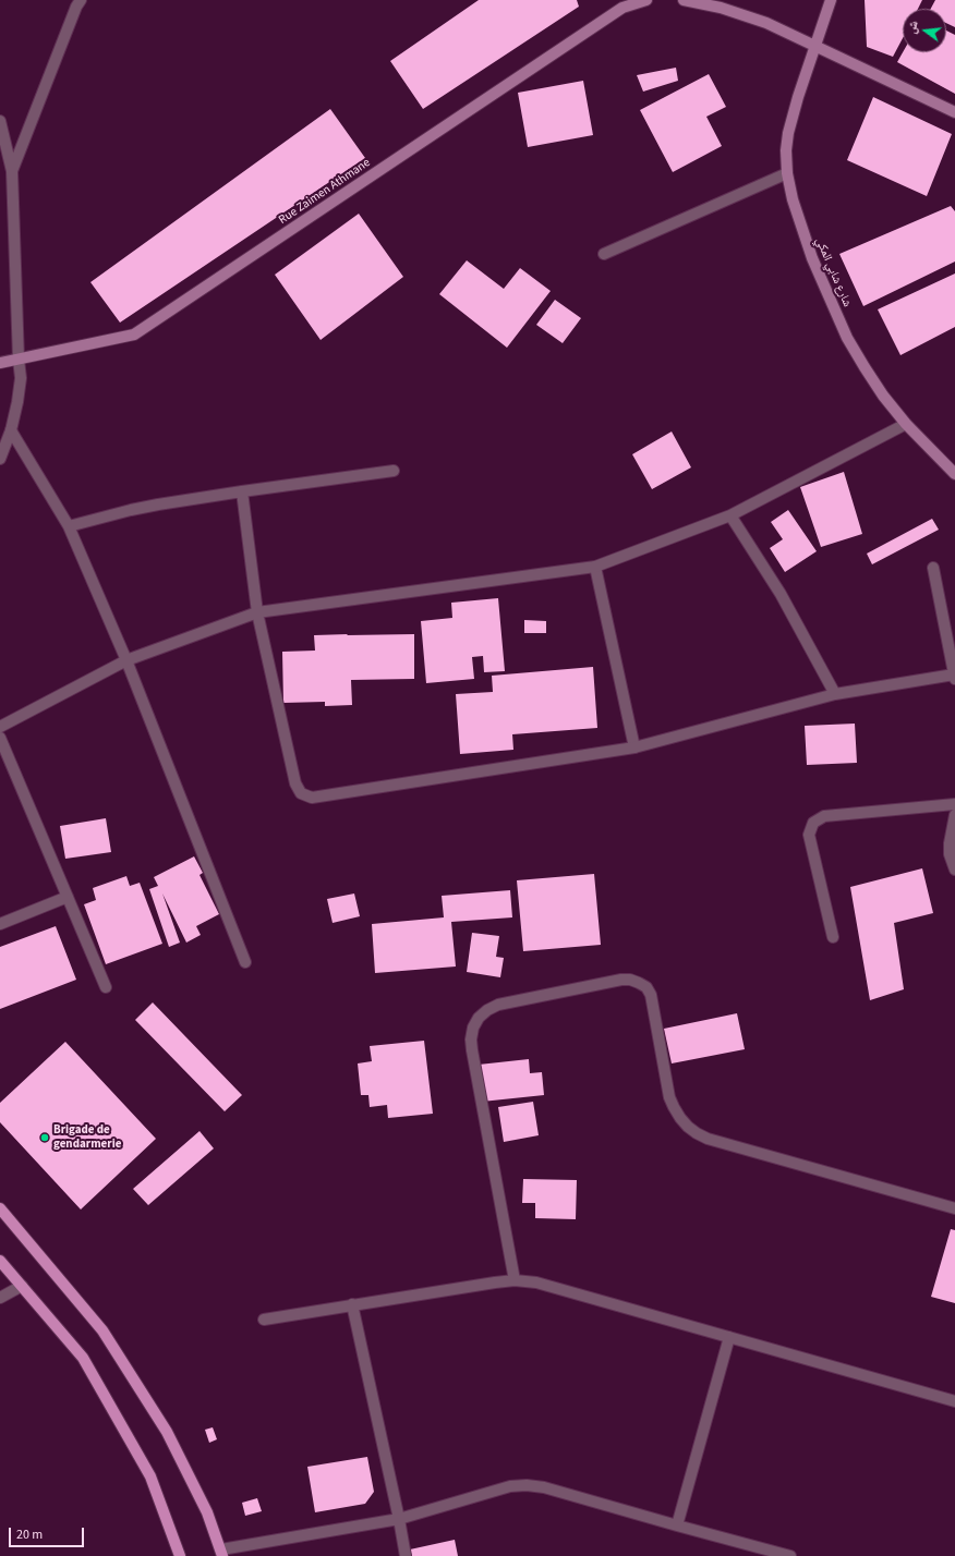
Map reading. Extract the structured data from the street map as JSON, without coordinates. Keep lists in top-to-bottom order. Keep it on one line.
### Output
{"streets":{"main road":["Rue Zaimen Athmane","شارع شابي المكي"]},"places":["Brigade de gendarmerie"],"scale_bar":"20 m","north":"left"}
